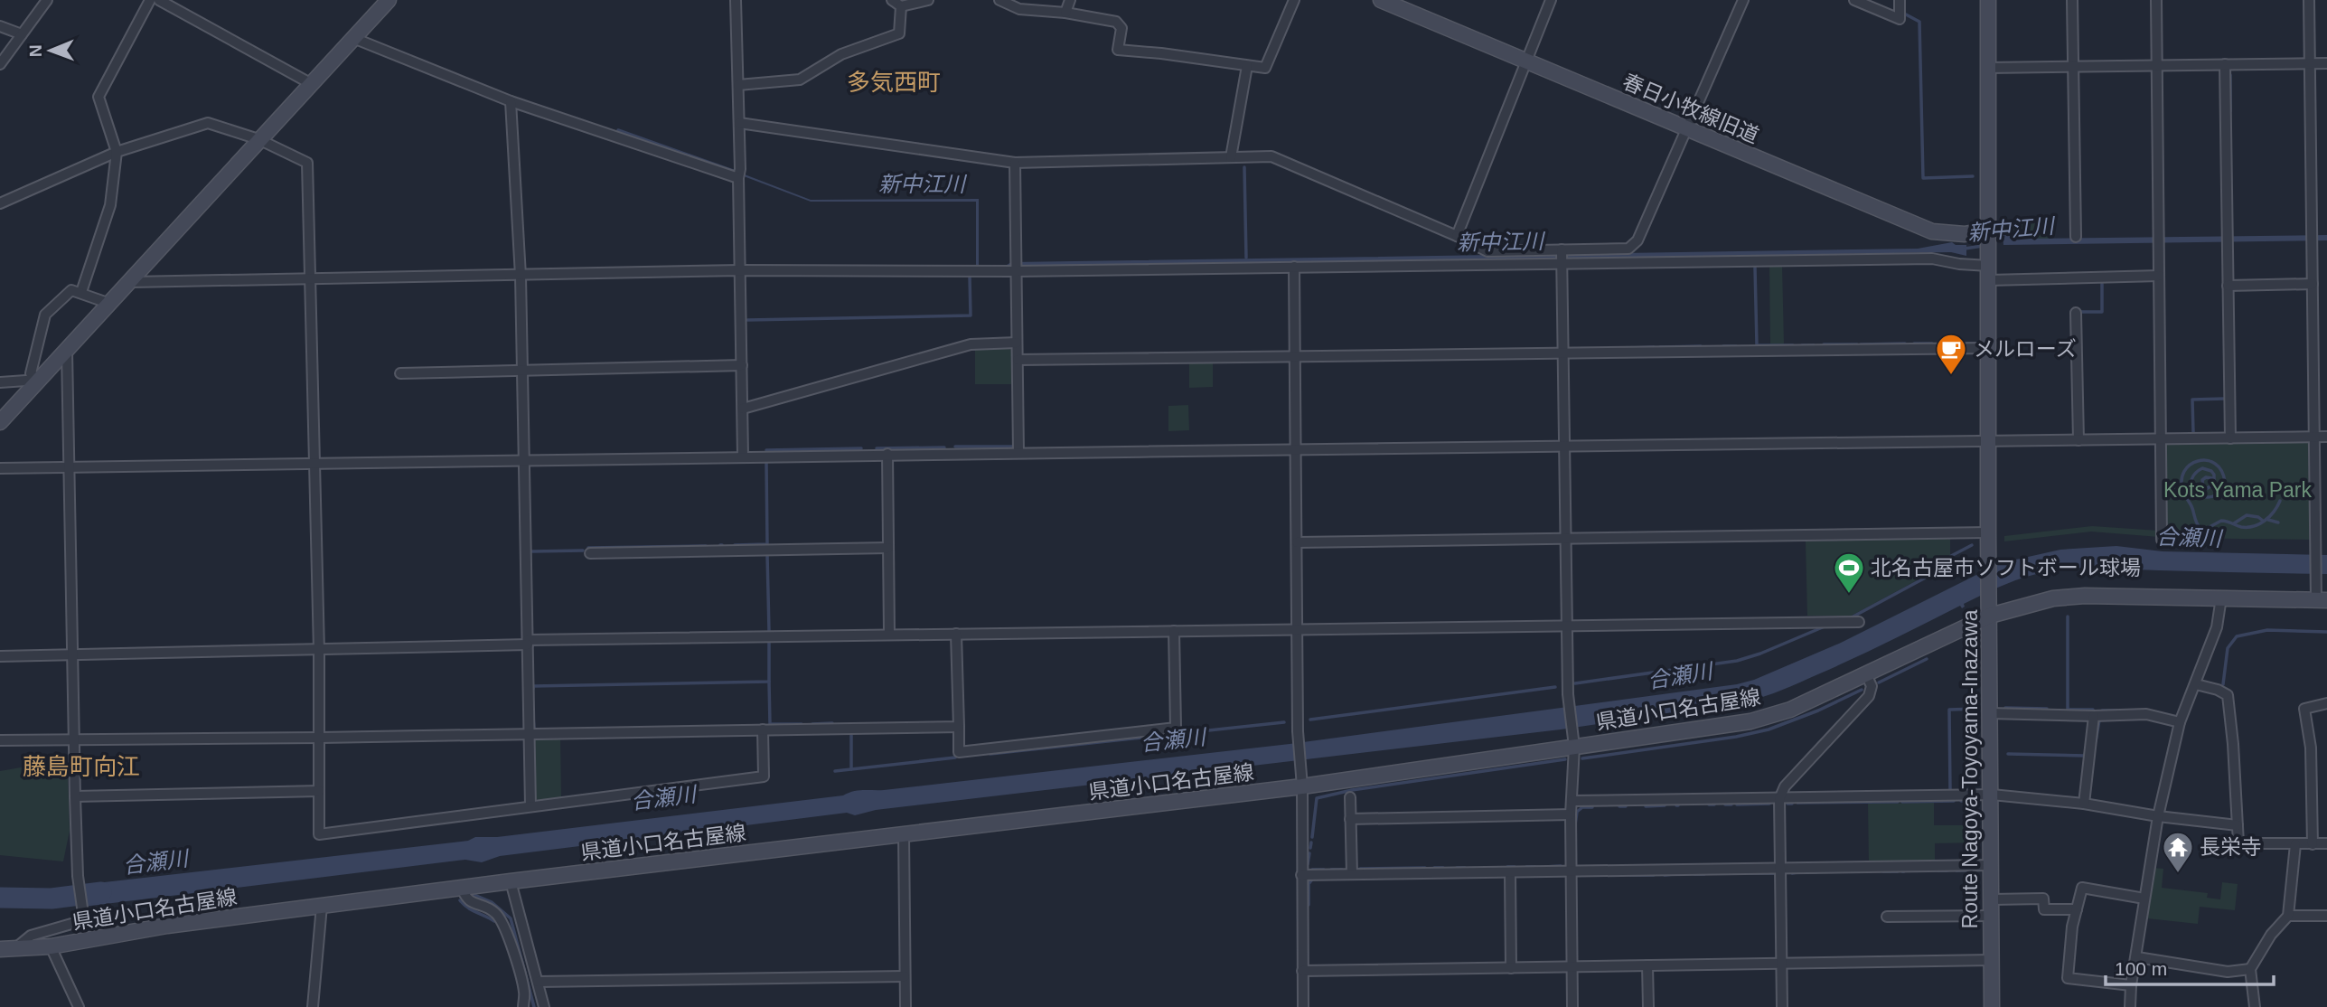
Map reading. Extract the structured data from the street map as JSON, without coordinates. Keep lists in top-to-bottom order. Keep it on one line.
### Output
{"streets":{"main road":["春日小牧線旧道","県道小口名古屋線","Route Nagoya-Toyoyama-Inazawa"]},"crossings":[["春日小牧線旧道","Route Nagoya-Toyoyama-Inazawa"],["県道小口名古屋線","Route Nagoya-Toyoyama-Inazawa"]],"districts":["多気西町","藤島町向江"],"water":["新中江川","合瀬川"],"parks":["Kots Yama Park"],"places":{"cafe":["メルローズ"],"sports":["北名古屋市ソフトボール球場"],"temple":["長栄寺"]},"scale_bar":"100 m","north":"left"}
